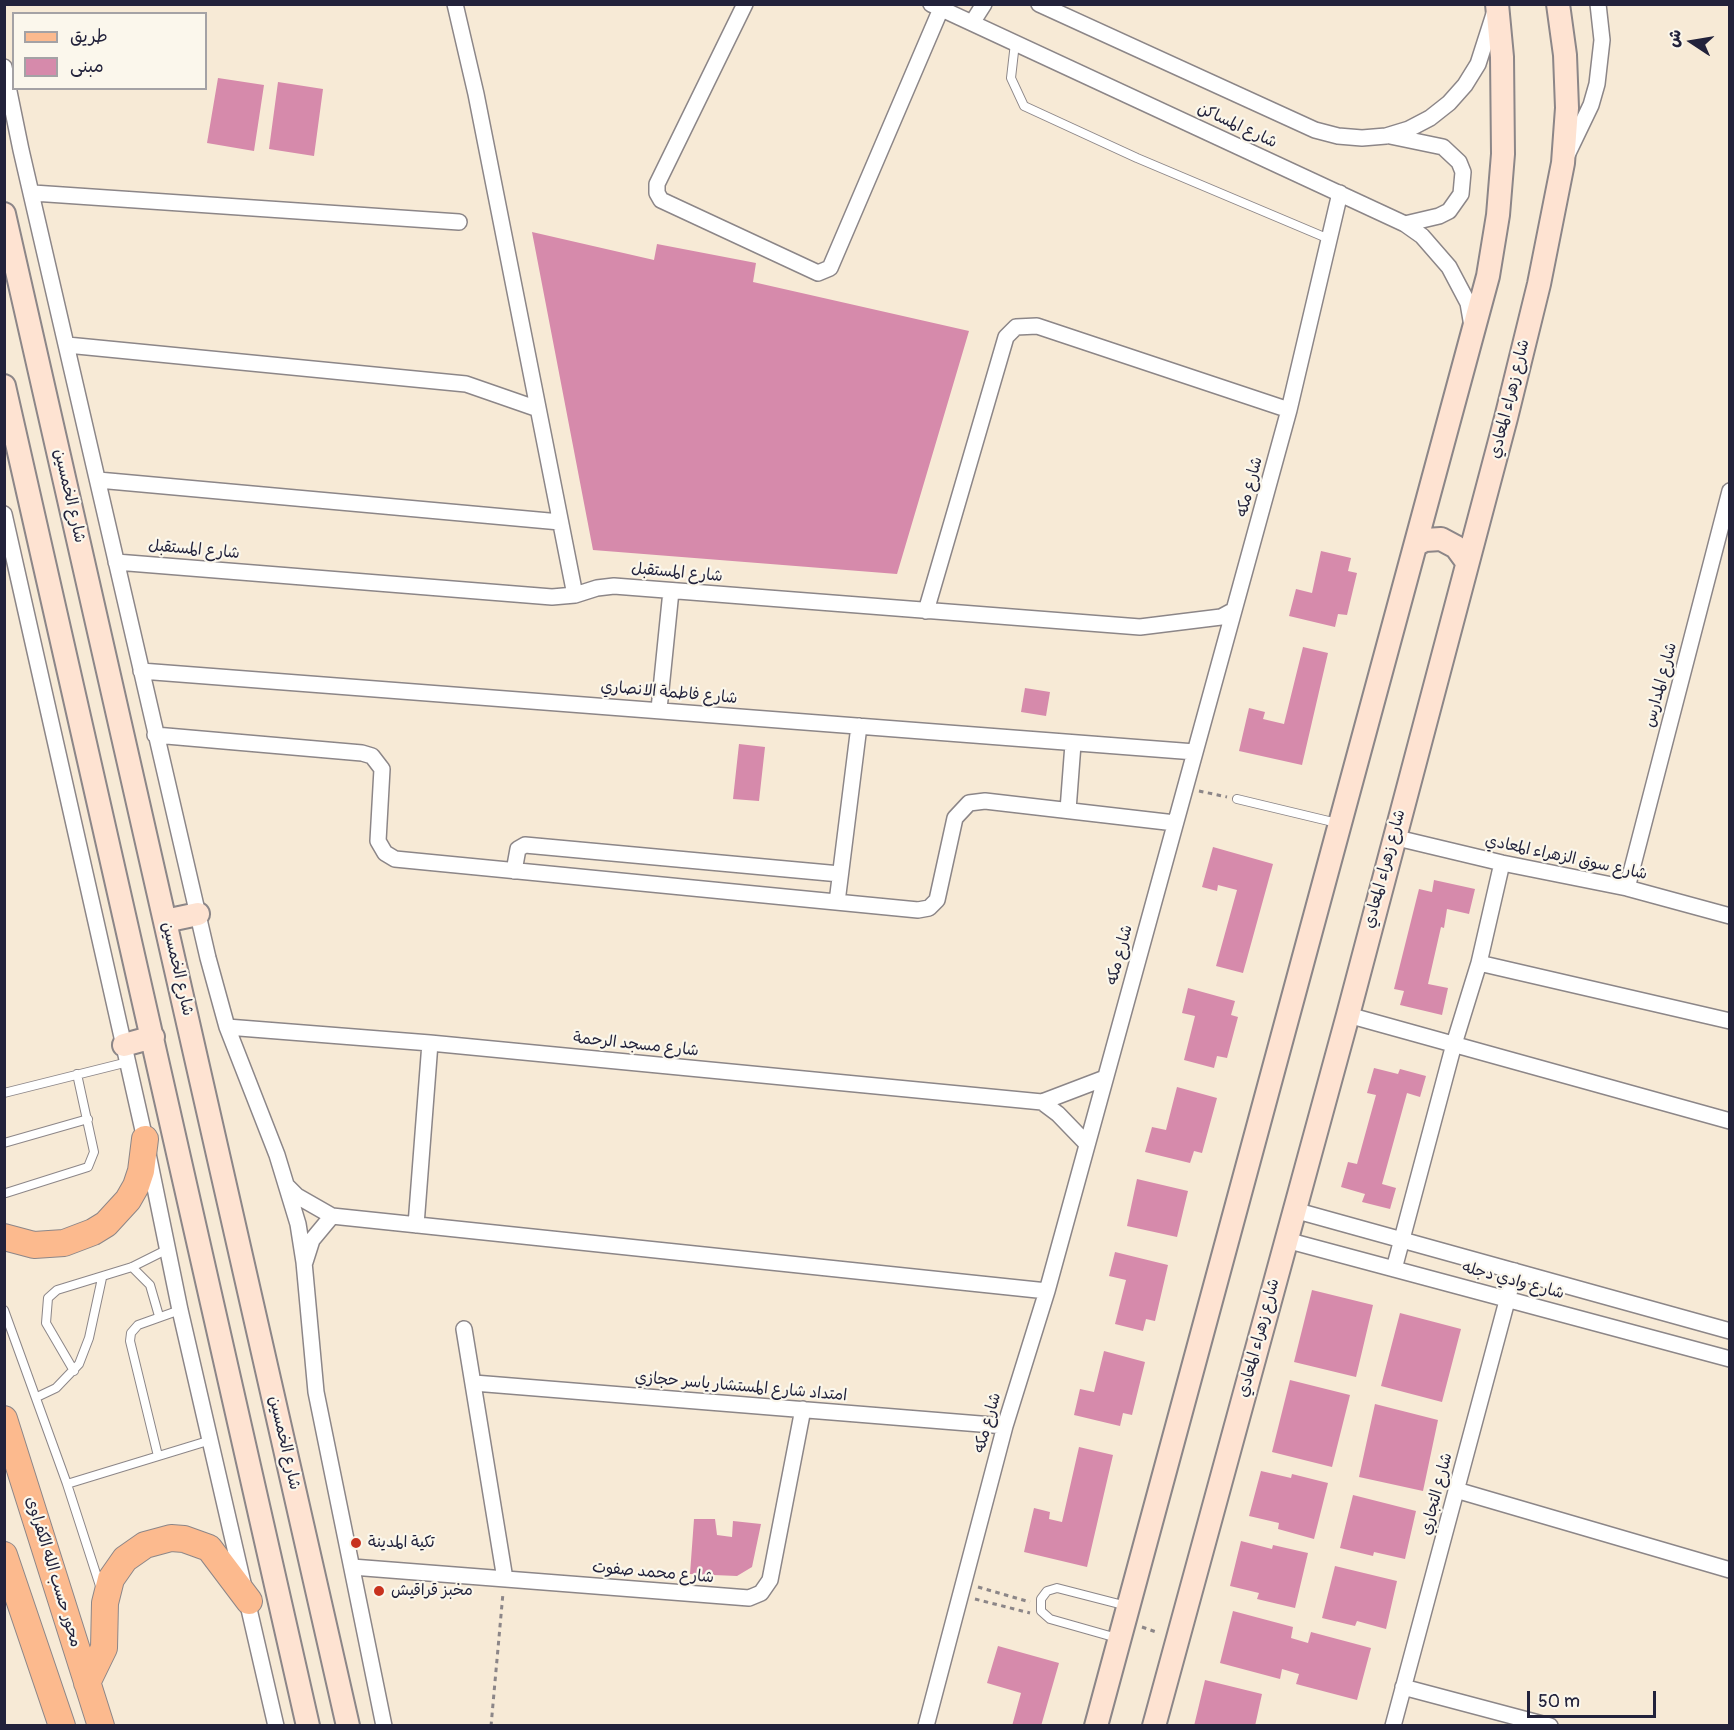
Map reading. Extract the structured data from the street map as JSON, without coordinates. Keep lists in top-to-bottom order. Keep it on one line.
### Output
{"streets":{"main road":["شارع زهراء المعادي","شارع الخمسين","محور حسب الله الكفراوى"],"street":["شارع المساكن","شارع مكه","شارع المستقبل","شارع المدارس","شارع فاطمة الانصاري","شارع سوق الزهراء المعادي","شارع مسجد الرحمة","شارع وادي دجله","امتداد شارع المستشار ياسر حجازي","شارع التجاري","شارع محمد صفوت"]},"crossings":[["شارع المساكن","شارع مكه"],["شارع زهراء المعادي","شارع سوق الزهراء المعادي"],["شارع زهراء المعادي","شارع وادي دجله"],["شارع مكه","شارع المستقبل"],["شارع مكه","شارع فاطمة الانصاري"],["شارع مكه","شارع مسجد الرحمة"],["شارع مكه","امتداد شارع المستشار ياسر حجازي"],["شارع المدارس","شارع سوق الزهراء المعادي"],["شارع وادي دجله","شارع التجاري"],["امتداد شارع المستشار ياسر حجازي","شارع محمد صفوت"]],"places":["تكية المدينة","مخبز قراقيش"],"legend":["طريق","مبنى"],"scale_bar":"50 m","north":"left"}
